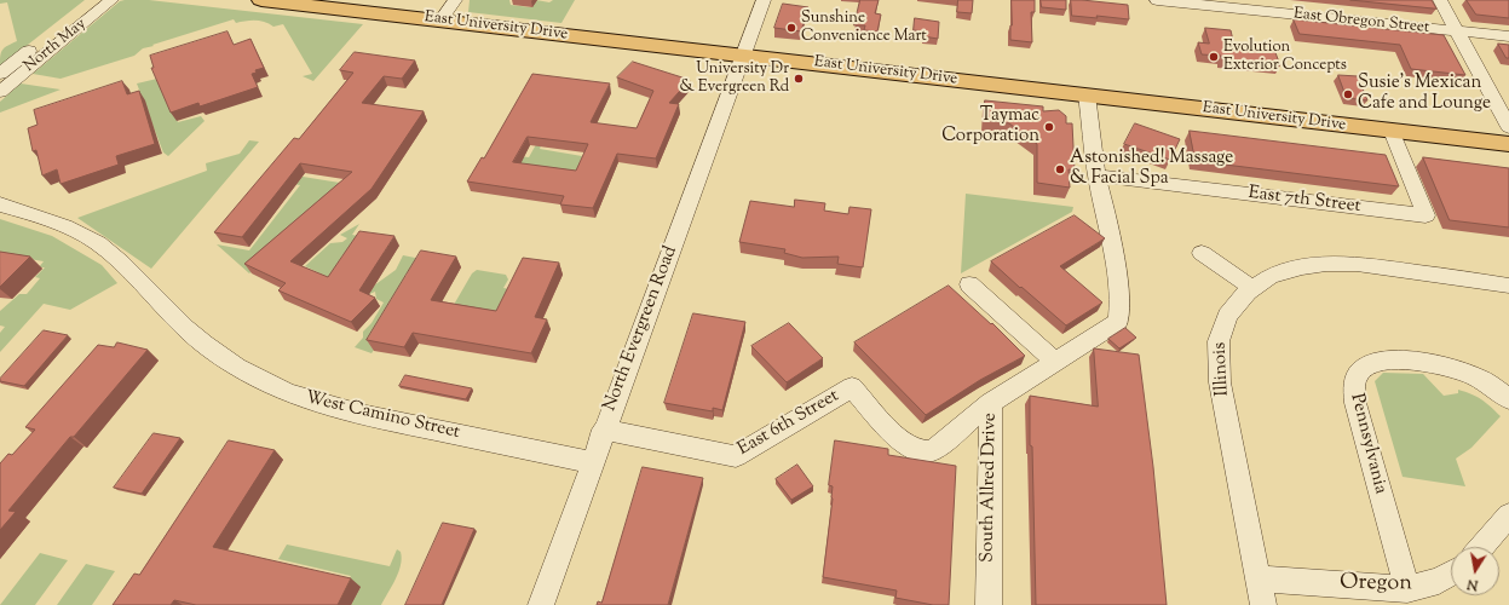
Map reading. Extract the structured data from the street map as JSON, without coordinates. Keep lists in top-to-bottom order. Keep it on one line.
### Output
{"streets":{"main road":["East University Drive"],"street":["East Obregon Street","North May","East 7th Street","North Evergreen Road","Illinois","West Camino Street","East 6th Street","Pennsylvania","South Allred Drive","Oregon"]},"crossings":[["East University Drive","East 7th Street"],["East University Drive","North Evergreen Road"],["East University Drive","South Allred Drive"],["East 7th Street","South Allred Drive"],["North Evergreen Road","West Camino Street"],["North Evergreen Road","East 6th Street"],["Illinois","Oregon"],["East 6th Street","South Allred Drive"],["Pennsylvania","Oregon"]],"places":["Sunshine Convenience Mart","Evolution Exterior Concepts","University Dr & Evergreen Rd","Susie's Mexican Cafe and Lounge","Taymac Corporation","Astonished! Massage & Facial Spa"],"north":"bottom"}
